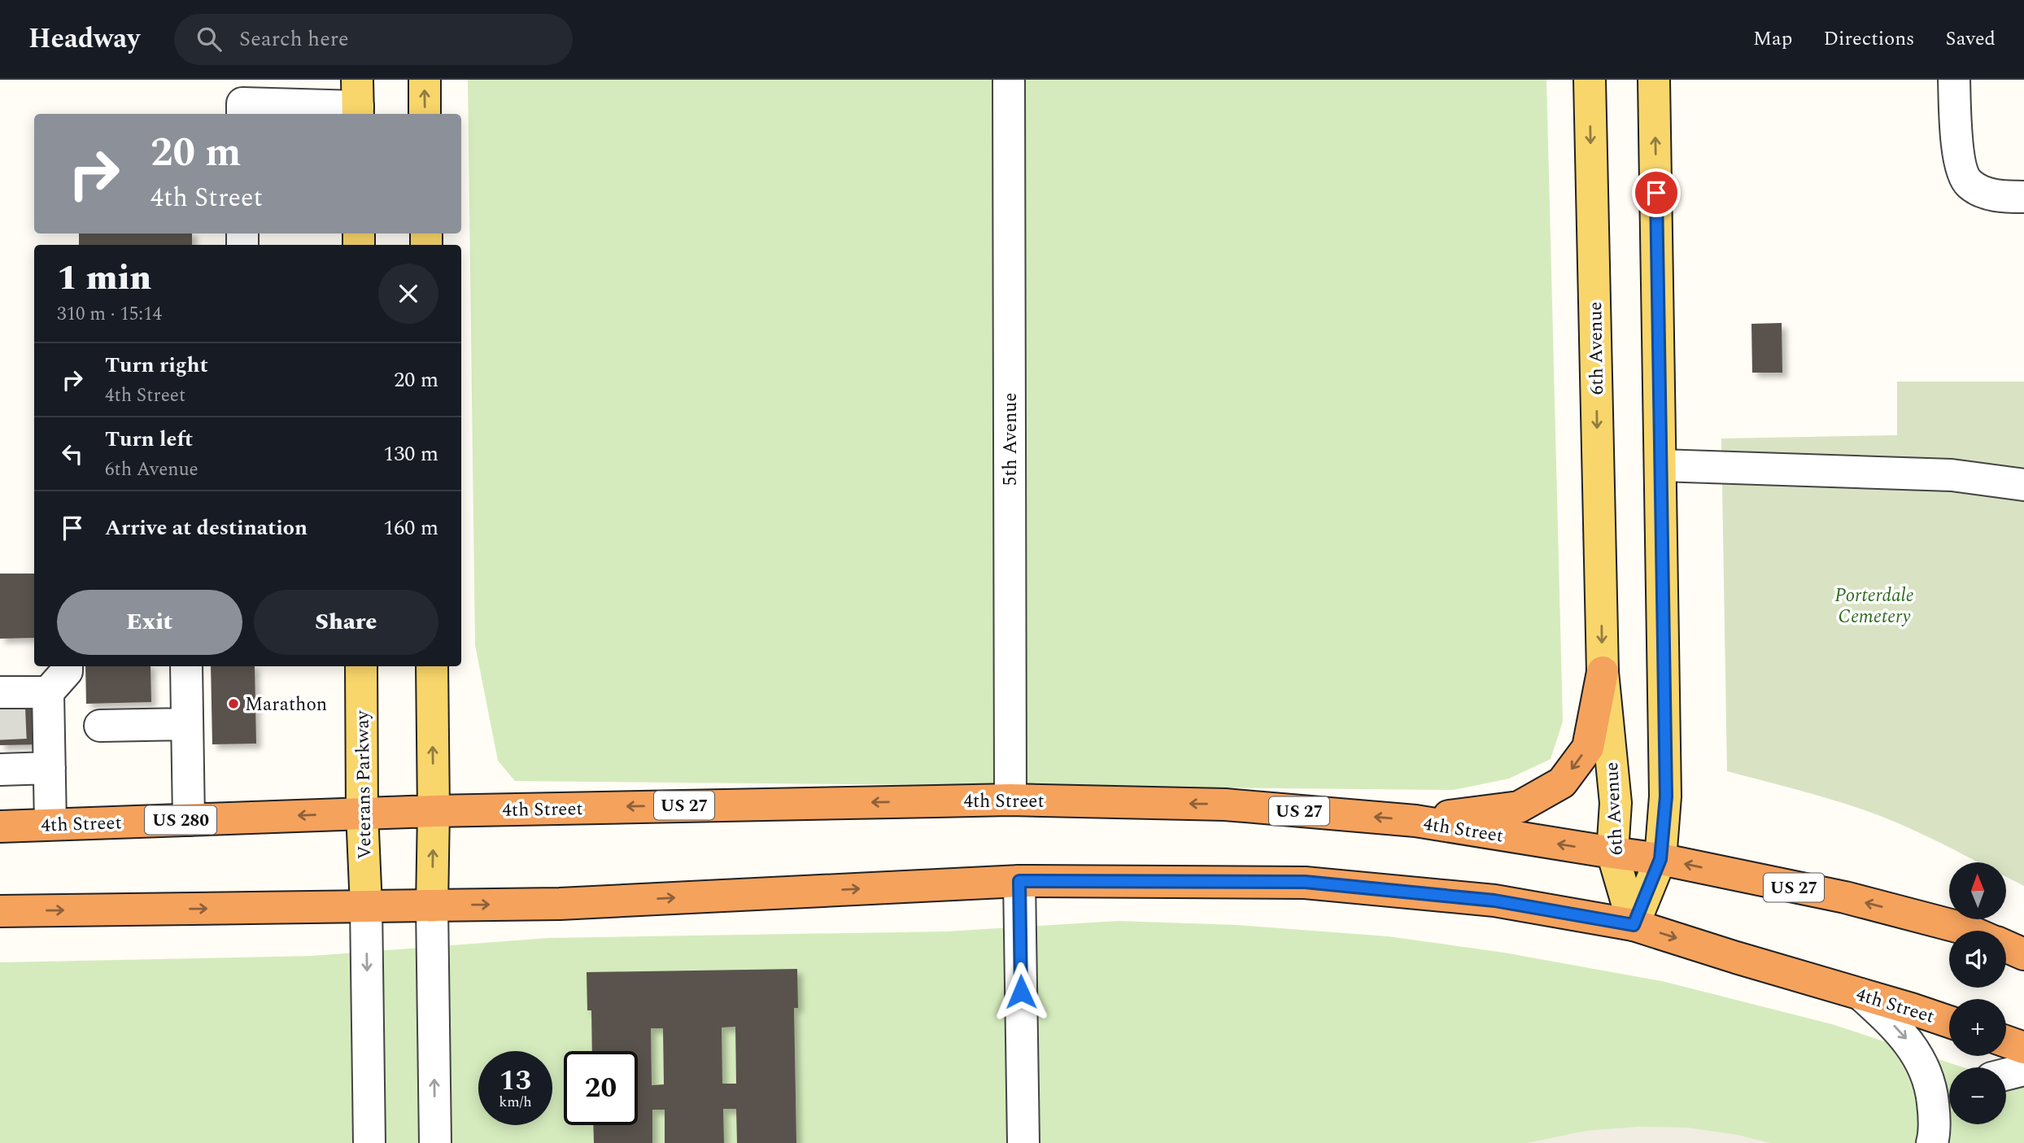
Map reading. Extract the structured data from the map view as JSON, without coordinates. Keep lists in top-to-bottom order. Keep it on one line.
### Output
{"streets":{"highway":["4th Street","US 27","US 280"],"main road":["6th Avenue","Veterans Parkway"],"street":["5th Avenue"]},"crossings":[["6th Avenue","4th Street"],["5th Avenue","4th Street"],["Veterans Parkway","4th Street"]],"parks":["Porterdale Cemetery"],"places":["Marathon"],"north":"top","page":{"header":"Headway","search":"Search here","nav":["Map","Directions","Saved"],"turn":["20 m","4th Street"],"heading":["1 min","310 m · 15:14"],"list":[{"name":"Turn right","note":"4th Street","value":"20 m"},{"name":"Turn left","note":"6th Avenue","value":"130 m"},{"name":"Arrive at destination","value":"160 m"}],"buttons":["Exit","Share"],"map_buttons":["+","−"],"speed":"13 km/h","limit":"20"}}
